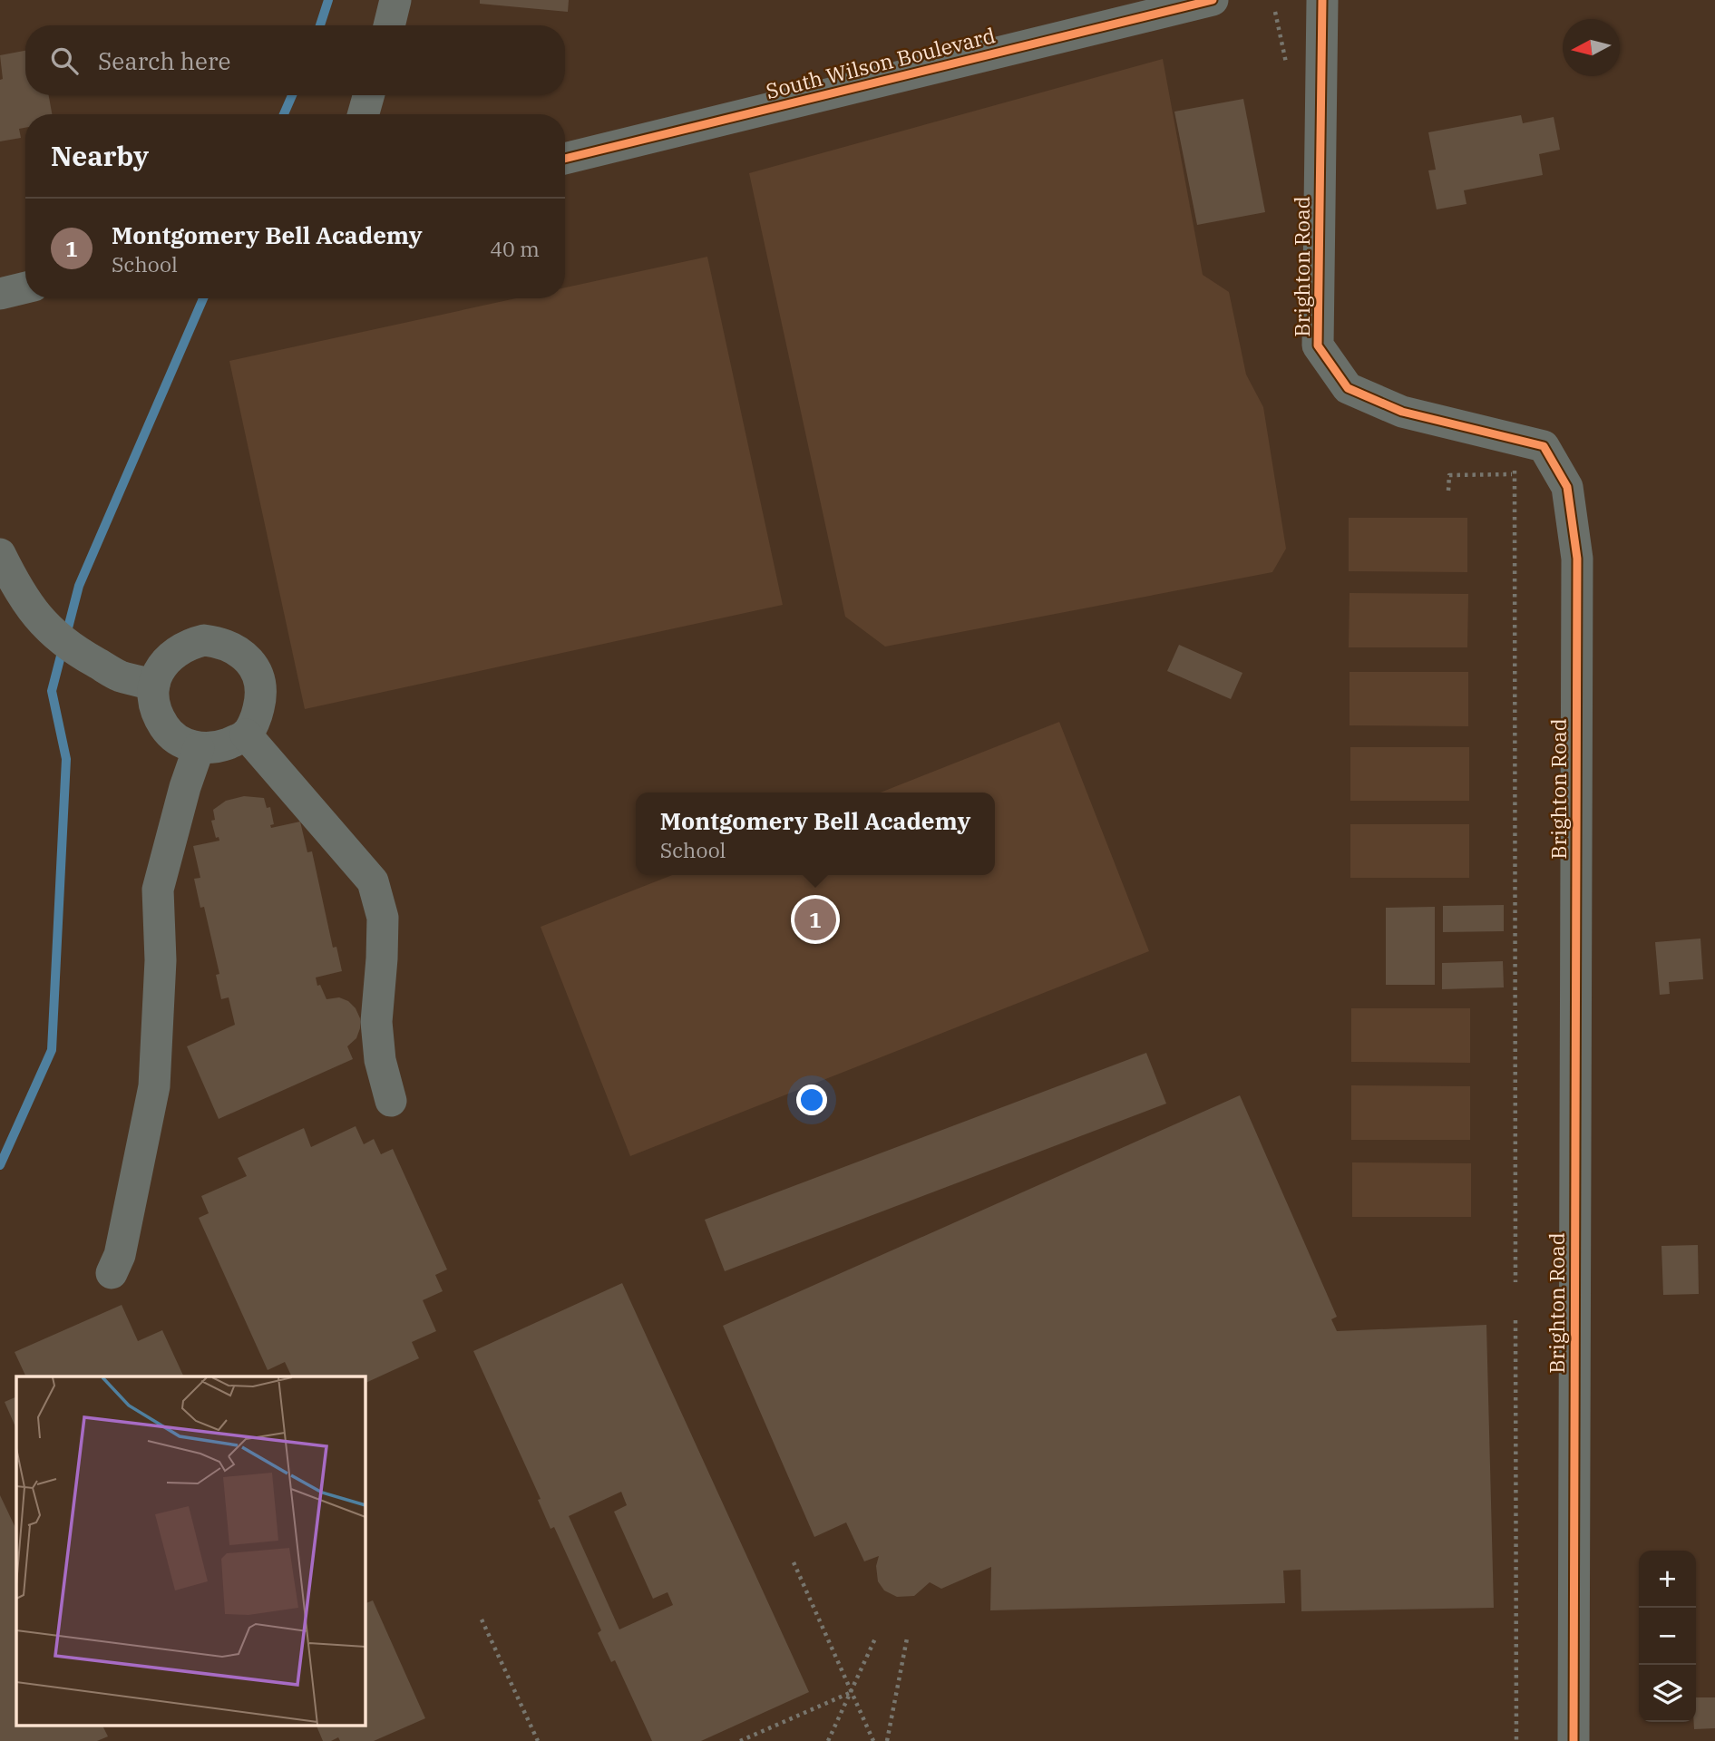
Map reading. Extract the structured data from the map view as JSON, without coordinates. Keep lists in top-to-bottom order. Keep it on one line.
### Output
{"streets":{"street":["South Wilson Boulevard","Brighton Road"]},"north":"left","page":{"search":"Search here","heading":"Nearby","list":[{"mark":"1","name":"Montgomery Bell Academy","note":"School","value":"40 m"}],"popup":["Montgomery Bell Academy","School"],"pins":"1","map_buttons":["+","−"]}}
